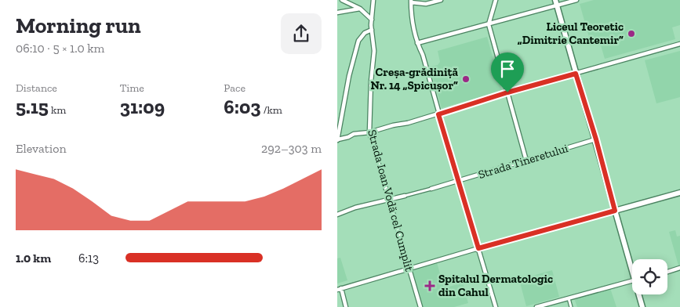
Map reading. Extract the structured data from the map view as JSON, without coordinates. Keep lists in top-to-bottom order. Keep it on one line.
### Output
{"streets":{"street":["Strada Tineretului","Strada Ioan Vodă cel Cumplit"]},"crossings":[["Strada Tineretului","Strada Ioan Vodă cel Cumplit"]],"places":{"other":["Liceul Teoretic „Dimitrie Cantemir”","Creșa-grădiniță Nr. 14 „Spicușor”"],"health":["Spitalul Dermatologic din Cahul"]},"page":{"heading":["Morning run","06:10 · 5 × 1.0 km"],"stats":[["Distance","5.15 km"],["Time","31:09"],["Pace","6:03 /km"]],"chart":["Elevation","292–303 m"],"list":[{"name":"1.0 km","note":"6:13"}]}}
